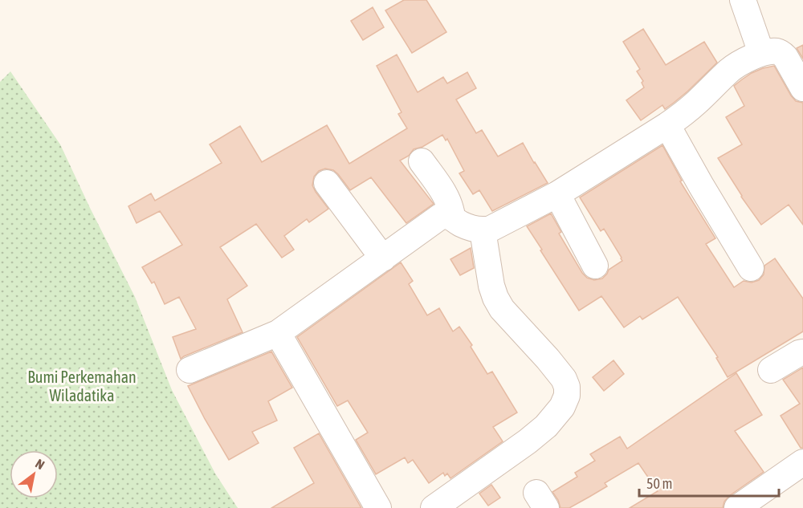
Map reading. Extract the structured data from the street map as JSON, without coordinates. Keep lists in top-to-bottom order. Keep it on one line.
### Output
{"parks":["Bumi Perkemahan Wiladatika"],"scale_bar":"50 m","north":"top right"}
